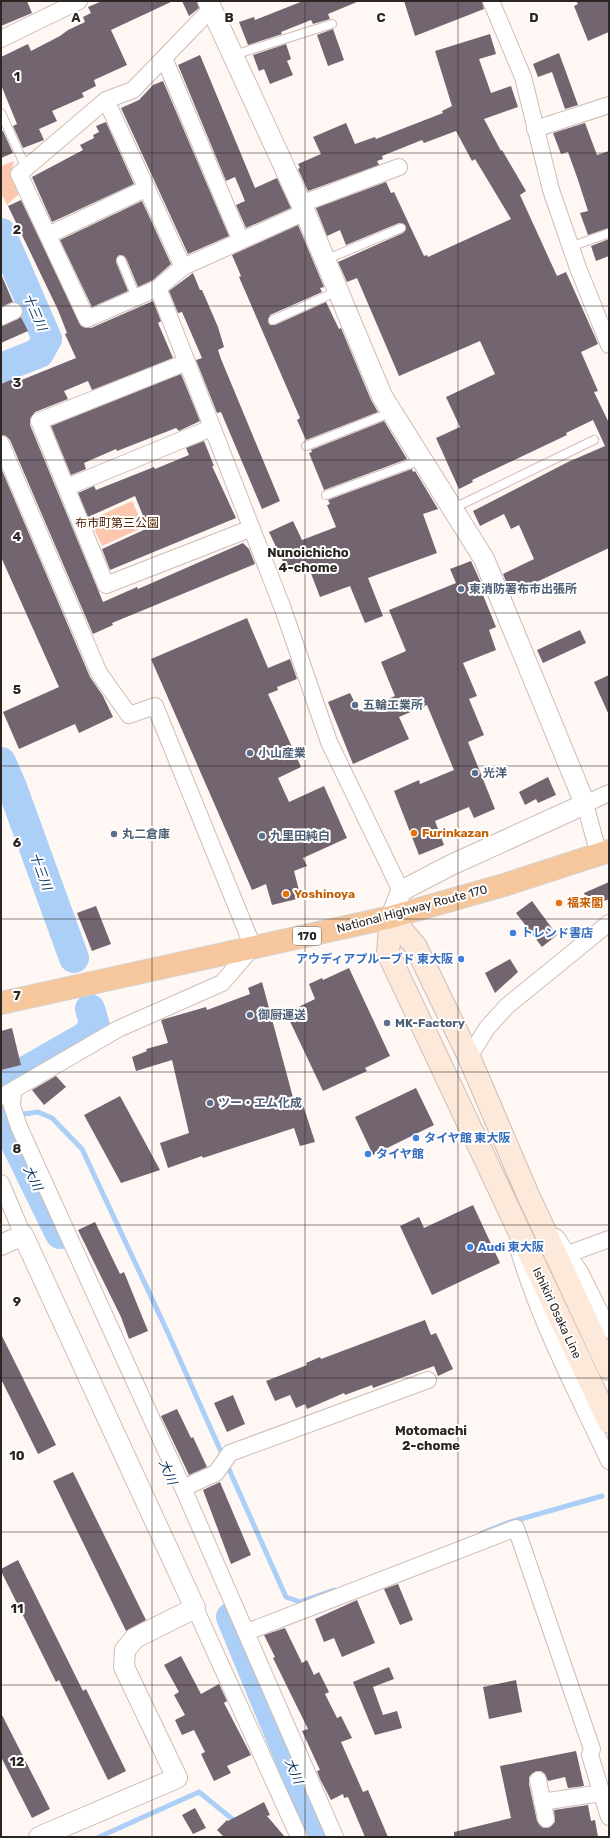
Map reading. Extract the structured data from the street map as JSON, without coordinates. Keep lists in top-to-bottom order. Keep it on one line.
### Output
{"streets":{"highway":["National Highway Route 170","170"],"main road":["Ishikiri Osaka Line"]},"crossings":[["National Highway Route 170","Ishikiri Osaka Line"]],"districts":["Nunoichicho 4-chome","Motomachi 2-chome"],"water":["十三川","大川"],"parks":["布市町第三公園"],"places":["東消防署布市出張所","五輪工業所","小山産業","光洋","Furinkazan","丸二倉庫","九里田純白","Yoshinoya","福来閣","トレンド書店","アウディアプルーブド 東大阪","御厨運送","MK-Factory","ツー・エム化成","タイヤ館 東大阪","タイヤ館","Audi 東大阪"],"grid":{"columns":["A","B","C","D"],"rows":["1","2","3","4","5","6","7","8","9","10","11","12"]}}
